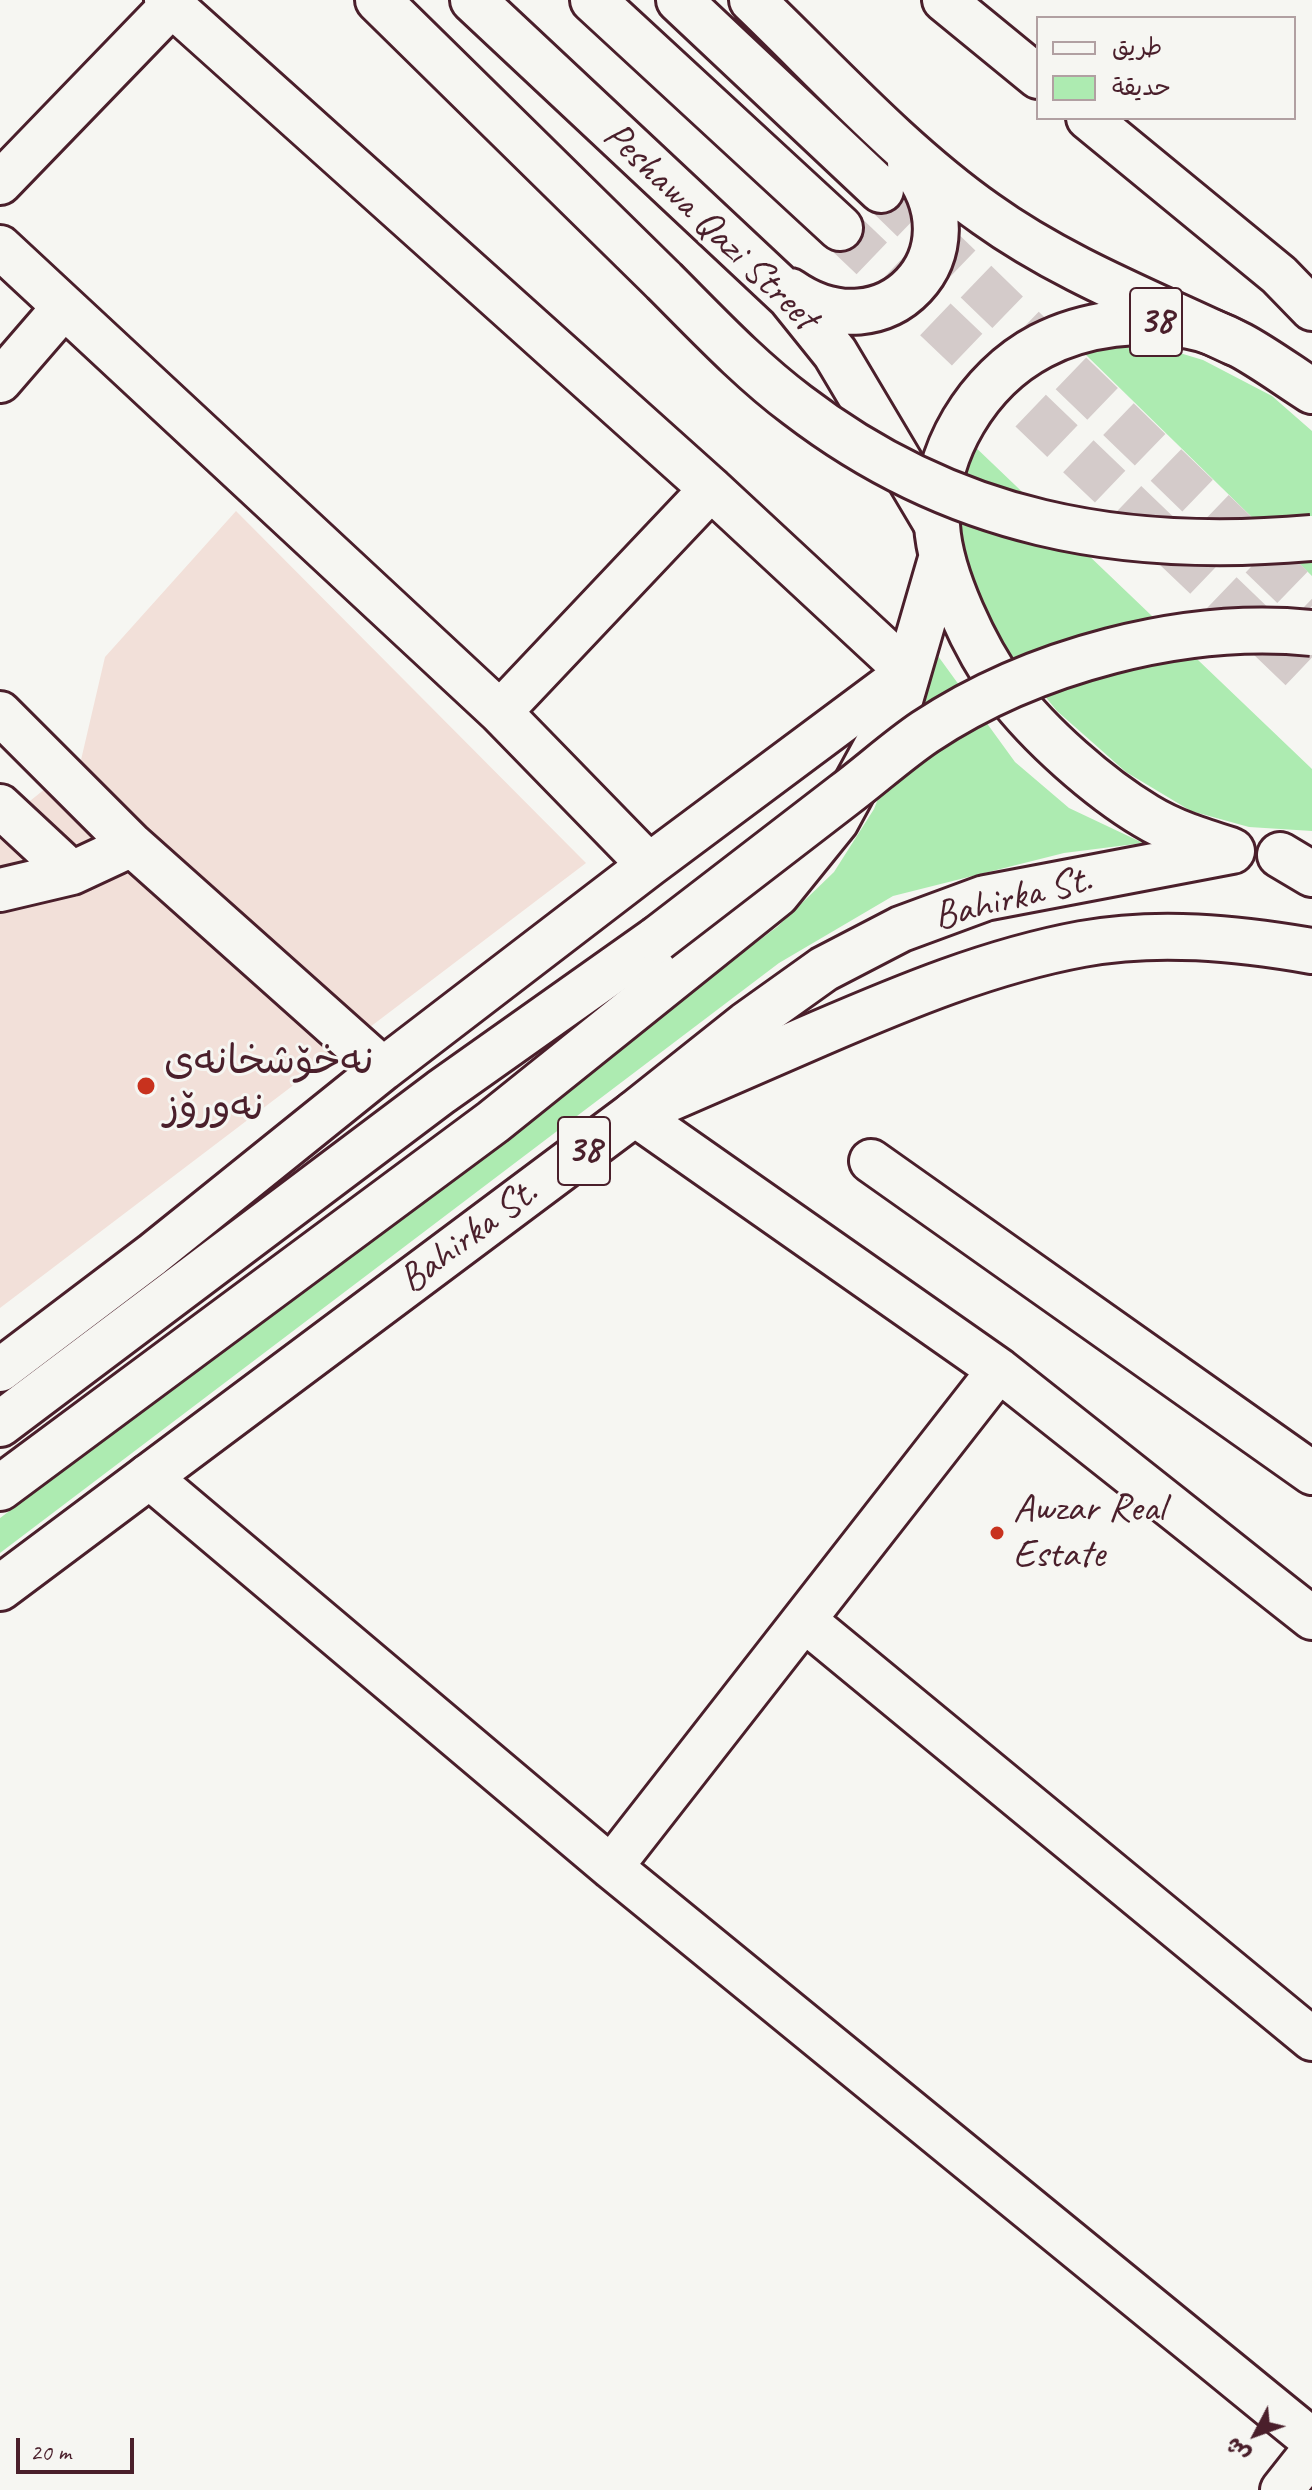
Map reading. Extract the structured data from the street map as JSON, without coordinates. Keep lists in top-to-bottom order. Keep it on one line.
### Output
{"streets":{"main road":["Peshawa Qazi Street","38","Bahirka St."]},"crossings":[["Peshawa Qazi Street","Bahirka St."]],"places":["نەخۆشخانەی نەورۆز","Awzar Real Estate"],"legend":["طريق","حديقة"],"scale_bar":"20 m","north":"bottom left"}
